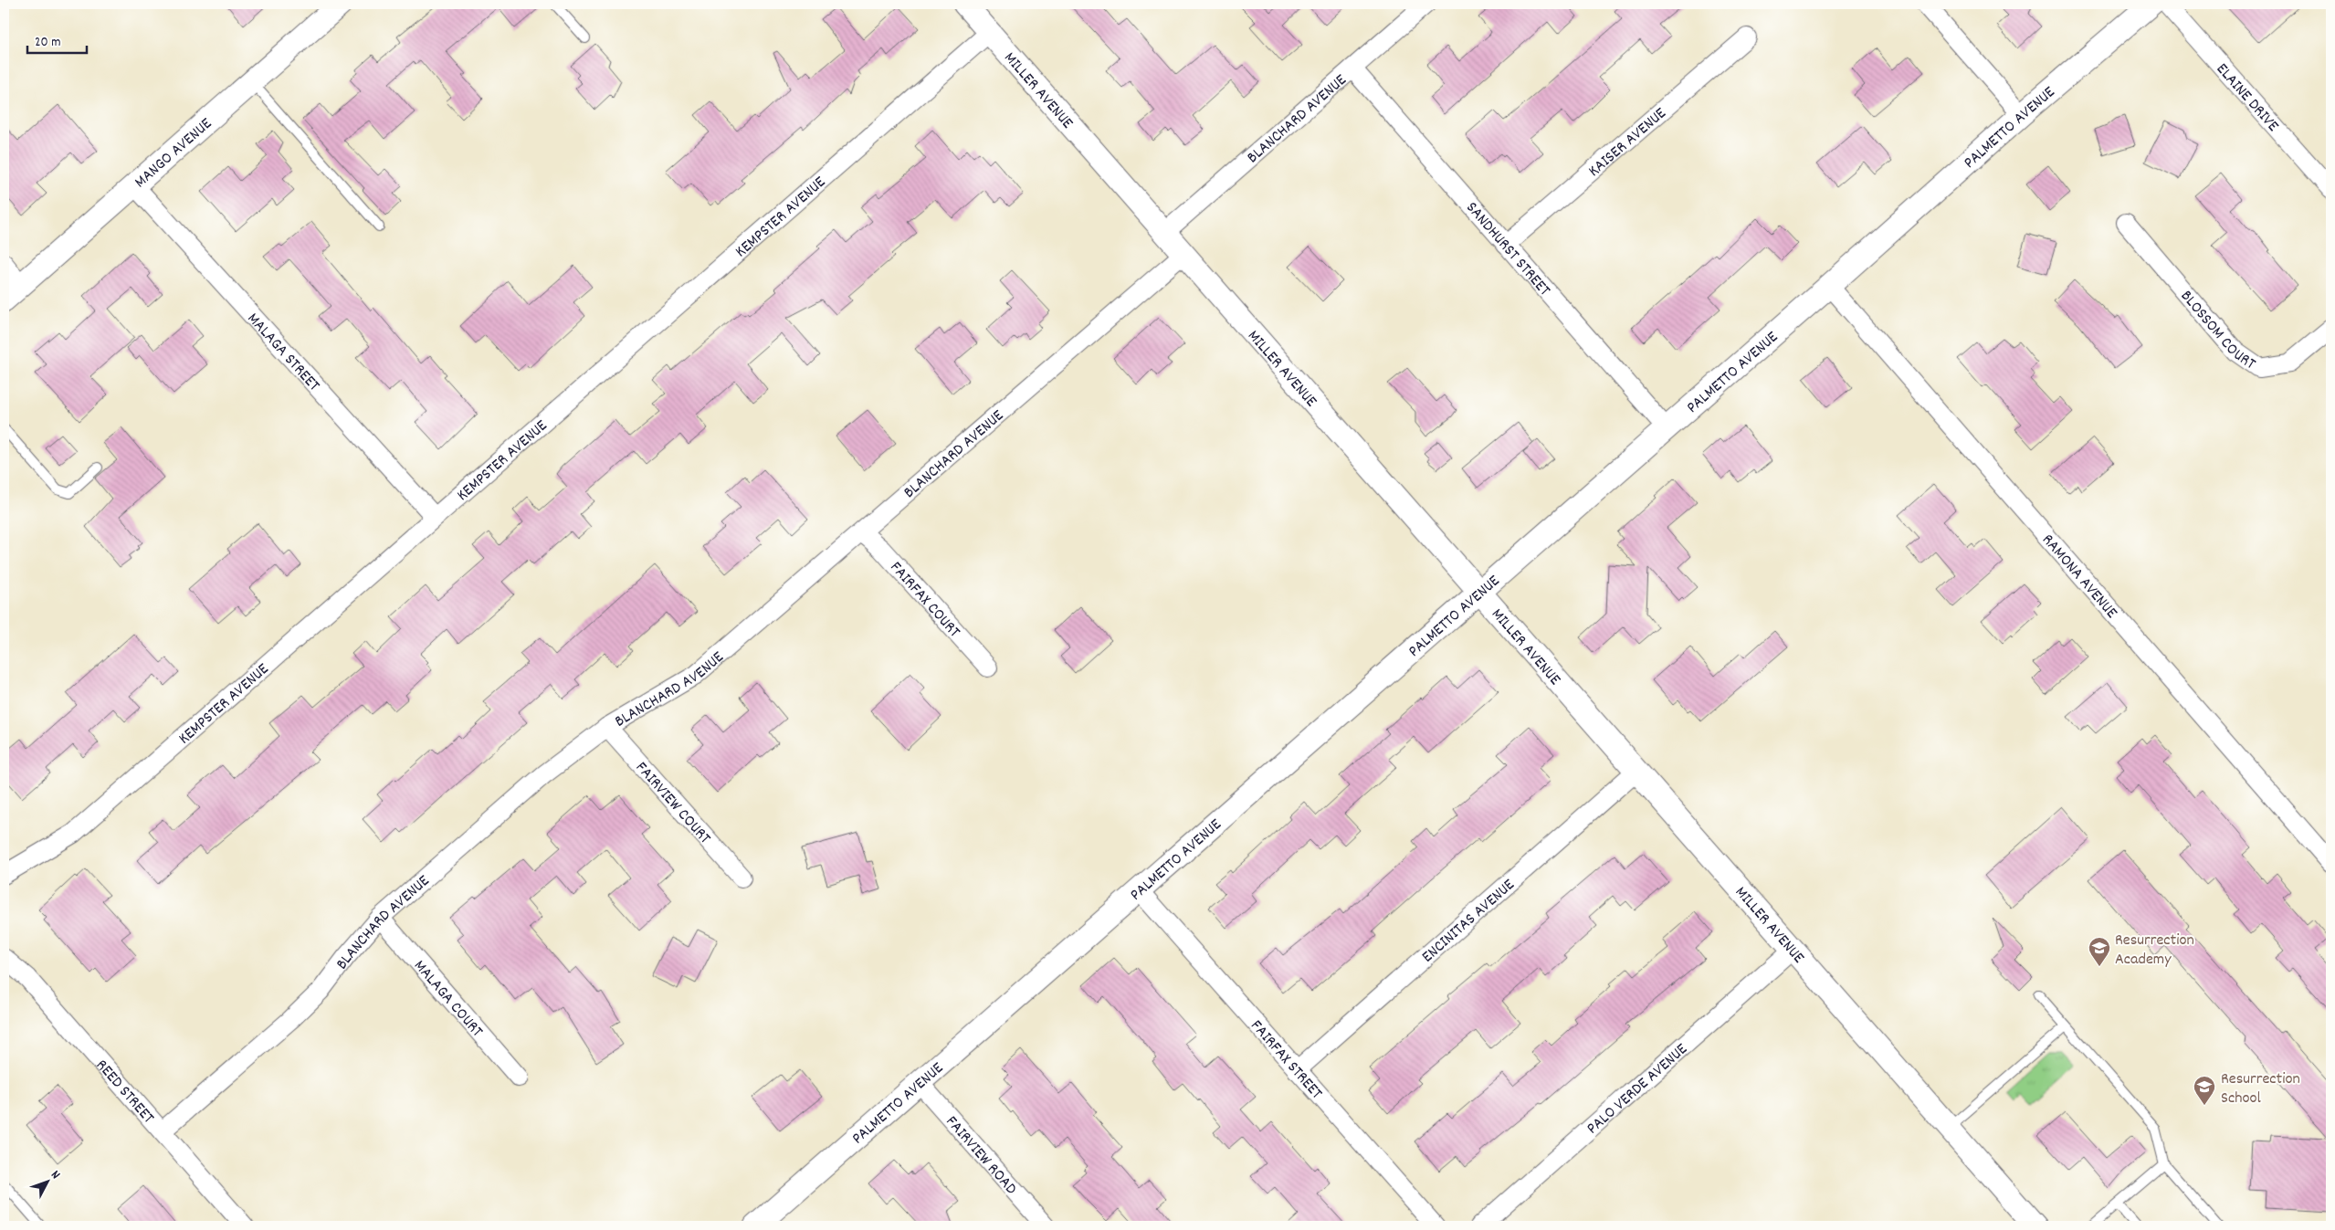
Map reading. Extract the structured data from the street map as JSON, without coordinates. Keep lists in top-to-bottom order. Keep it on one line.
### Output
{"streets":{"street":["MILLER AVENUE","ELAINE DRIVE","BLANCHARD AVENUE","PALMETTO AVENUE","KAISER AVENUE","MANGO AVENUE","KEMPSTER AVENUE","SANDHURST STREET","BLOSSOM COURT","MALAGA STREET","RAMONA AVENUE","FAIRFAX COURT","FAIRVIEW COURT","ENCINITAS AVENUE","MALAGA COURT","FAIRFAX STREET","PALO VERDE AVENUE","REED STREET","FAIRVIEW ROAD"]},"crossings":[["MILLER AVENUE","BLANCHARD AVENUE"],["MILLER AVENUE","PALMETTO AVENUE"],["MILLER AVENUE","KEMPSTER AVENUE"],["MILLER AVENUE","ENCINITAS AVENUE"],["MILLER AVENUE","PALO VERDE AVENUE"],["BLANCHARD AVENUE","SANDHURST STREET"],["BLANCHARD AVENUE","FAIRFAX COURT"],["BLANCHARD AVENUE","FAIRVIEW COURT"],["BLANCHARD AVENUE","MALAGA COURT"],["BLANCHARD AVENUE","REED STREET"],["PALMETTO AVENUE","SANDHURST STREET"],["PALMETTO AVENUE","RAMONA AVENUE"],["PALMETTO AVENUE","FAIRFAX STREET"],["PALMETTO AVENUE","FAIRVIEW ROAD"],["KAISER AVENUE","SANDHURST STREET"],["MANGO AVENUE","MALAGA STREET"],["KEMPSTER AVENUE","MALAGA STREET"],["ENCINITAS AVENUE","FAIRFAX STREET"]],"places":{"school or university":["Resurrection Academy","Resurrection School"]},"scale_bar":"20 m","north":"top right"}
